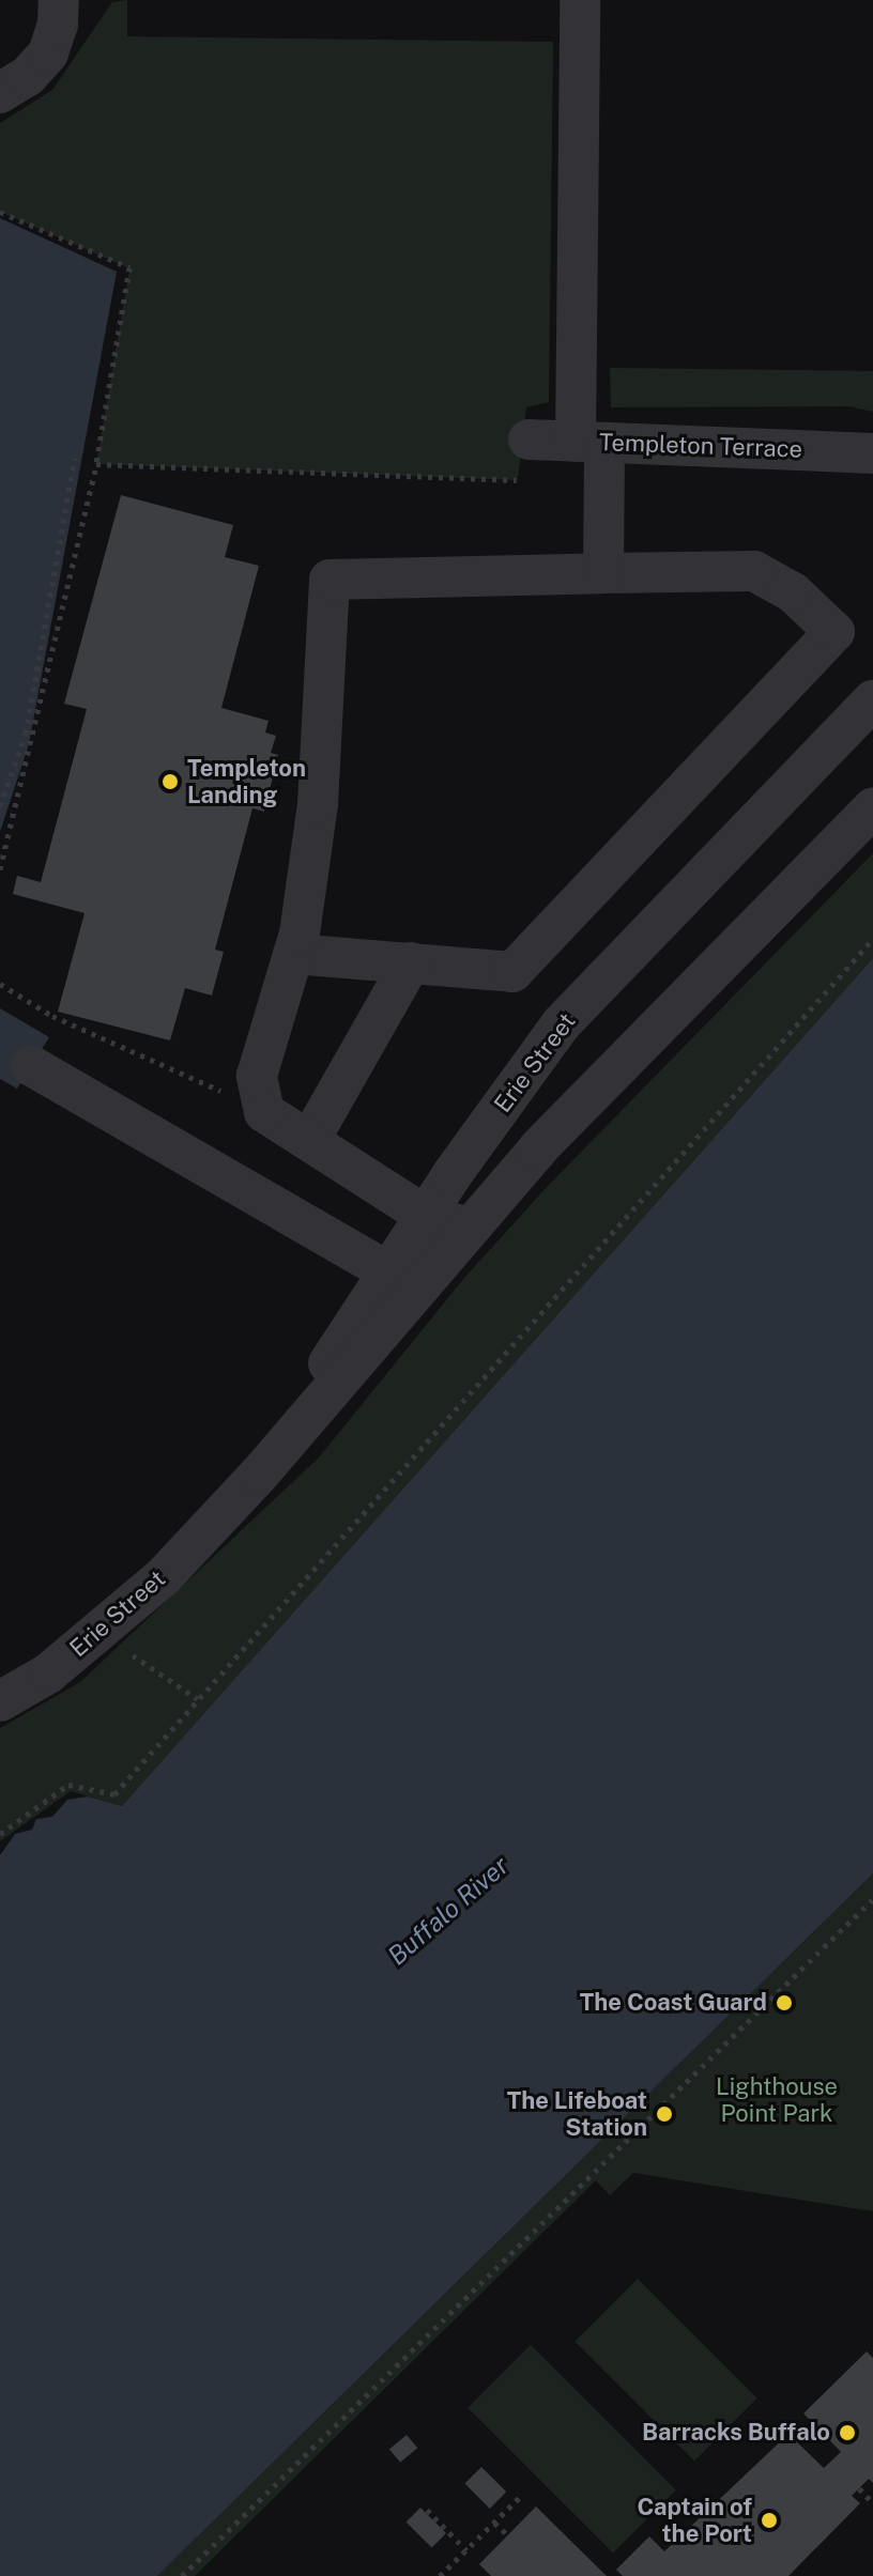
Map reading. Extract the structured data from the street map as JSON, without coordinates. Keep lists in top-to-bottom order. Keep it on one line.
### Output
{"streets":{"street":["Templeton Terrace","Erie Street"]},"water":["Buffalo River"],"parks":["Lighthouse Point Park"],"places":["Templeton Landing","The Coast Guard","The Lifeboat Station","Barracks Buffalo","Captain of the Port"]}
